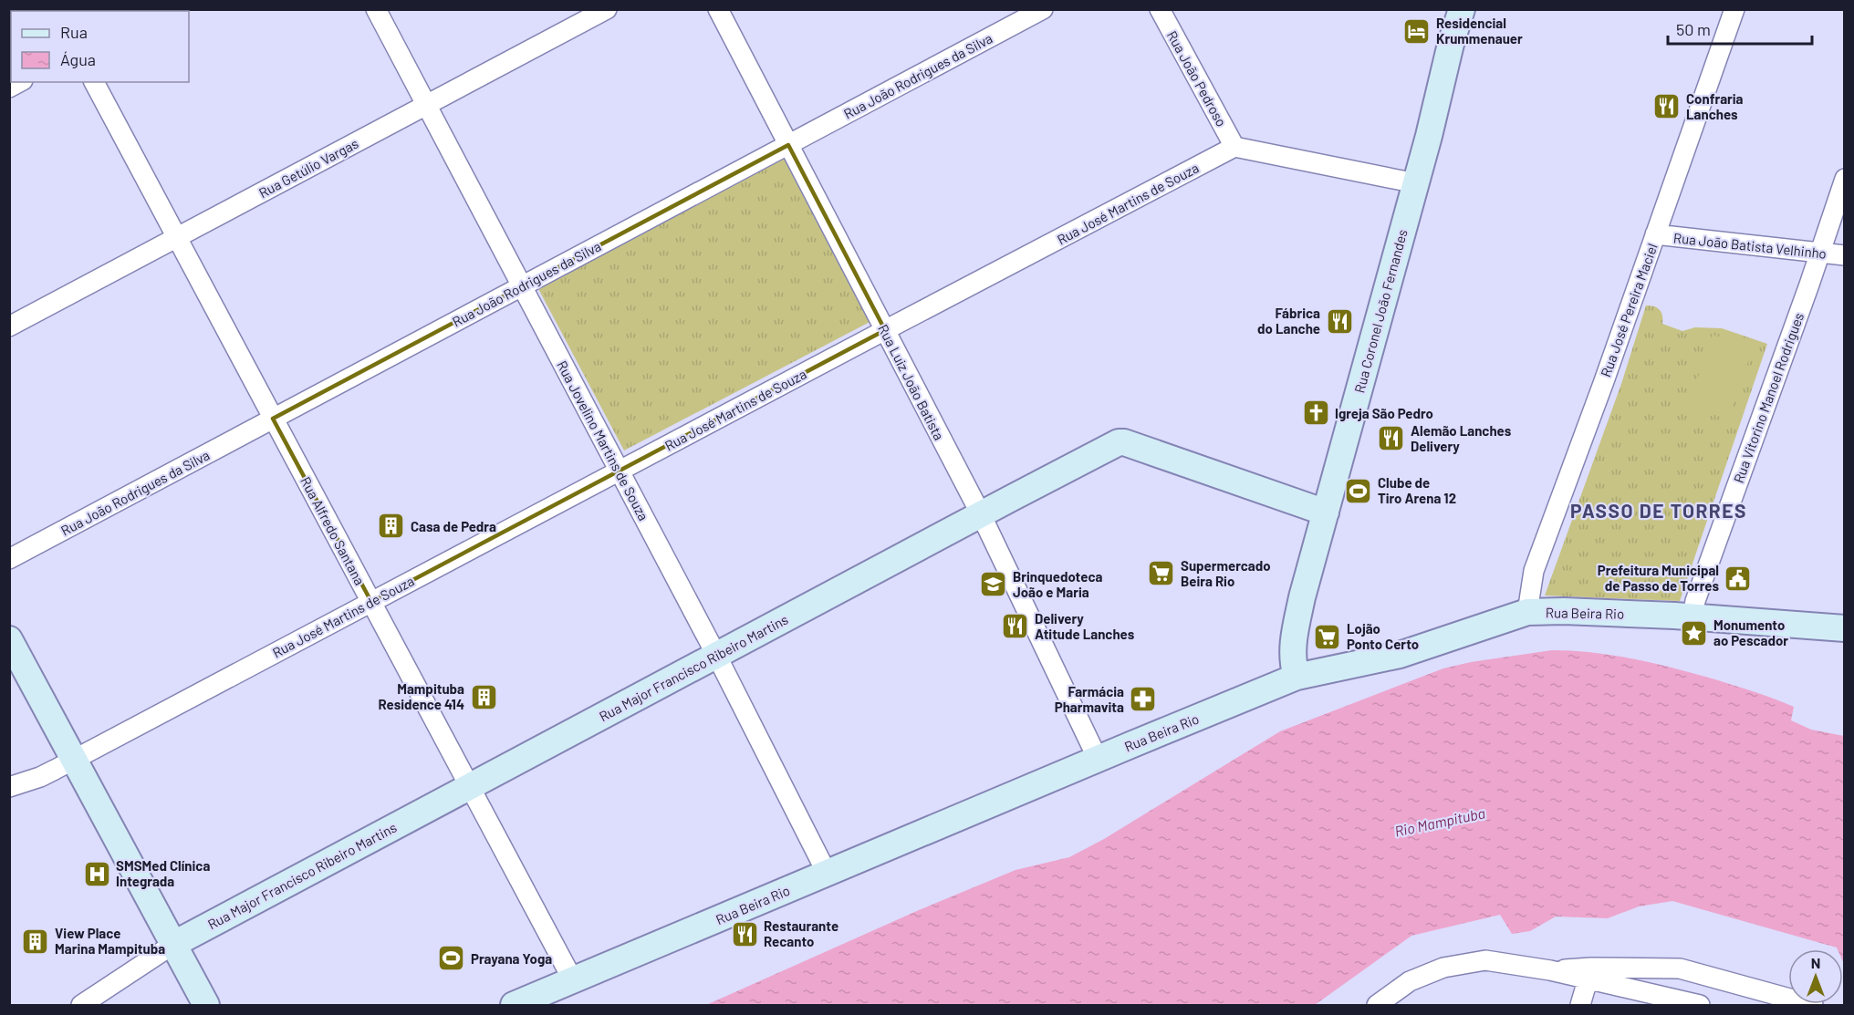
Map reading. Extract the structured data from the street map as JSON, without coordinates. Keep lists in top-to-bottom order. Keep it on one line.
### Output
{"streets":{"main road":["Rua Coronel João Fernandes","Rua Beira Rio","Rua Major Francisco Ribeiro Martins"],"street":["Rua João Rodrigues da Silva","Rua João Pedroso","Rua Getúlio Vargas","Rua José Martins de Souza","Rua João Batista Velhinho","Rua José Pereira Maciel","Rua Luiz João Batista","Rua Vitorino Manoel Rodrigues","Rua Jovelino Martins de Souza","Rua Alfredo Santana"]},"crossings":[["Rua João Rodrigues da Silva","Rua Luiz João Batista"],["Rua João Rodrigues da Silva","Rua Jovelino Martins de Souza"],["Rua João Rodrigues da Silva","Rua Alfredo Santana"],["Rua João Pedroso","Rua José Martins de Souza"],["Rua Getúlio Vargas","Rua Jovelino Martins de Souza"],["Rua Getúlio Vargas","Rua Alfredo Santana"],["Rua José Martins de Souza","Rua Luiz João Batista"],["Rua José Martins de Souza","Rua Jovelino Martins de Souza"],["Rua José Martins de Souza","Rua Alfredo Santana"],["Rua João Batista Velhinho","Rua José Pereira Maciel"],["Rua João Batista Velhinho","Rua Vitorino Manoel Rodrigues"],["Rua José Pereira Maciel","Rua Beira Rio"],["Rua Coronel João Fernandes","Rua Beira Rio"],["Rua Coronel João Fernandes","Rua Major Francisco Ribeiro Martins"],["Rua Luiz João Batista","Rua Beira Rio"],["Rua Luiz João Batista","Rua Major Francisco Ribeiro Martins"],["Rua Vitorino Manoel Rodrigues","Rua Beira Rio"],["Rua Jovelino Martins de Souza","Rua Beira Rio"],["Rua Jovelino Martins de Souza","Rua Major Francisco Ribeiro Martins"],["Rua Alfredo Santana","Rua Beira Rio"],["Rua Alfredo Santana","Rua Major Francisco Ribeiro Martins"]],"districts":["PASSO DE TORRES"],"water":["Rio Mampituba"],"places":{"hotel":["Residencial Krummenauer"],"restaurant":["Confraria Lanches","Fábrica do Lanche","Alemão Lanches Delivery","Delivery Atitude Lanches","Restaurante Recanto"],"church":["Igreja São Pedro"],"sports":["Clube de Tiro Arena 12","Prayana Yoga"],"building":["Casa de Pedra","Mampituba Residence 414","View Place Marina Mampituba"],"supermarket":["Supermercado Beira Rio","Lojão Ponto Certo"],"public building":["Prefeitura Municipal de Passo de Torres"],"school or university":["Brinquedoteca João e Maria"],"place":["Monumento ao Pescador"],"pharmacy":["Farmácia Pharmavita"],"hospital":["SMSMed Clínica Integrada"]},"legend":["Rua","Água"],"scale_bar":"50 m","north":"top"}
